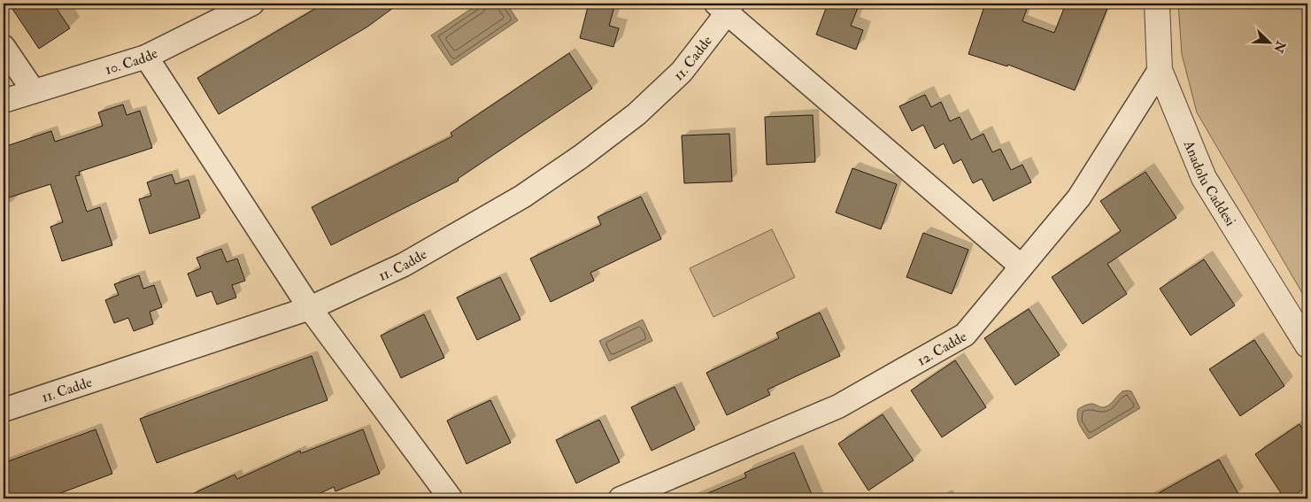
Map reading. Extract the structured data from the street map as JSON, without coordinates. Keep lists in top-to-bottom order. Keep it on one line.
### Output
{"streets":{"street":["11. Cadde","10. Cadde","Anadolu Caddesi","12. Cadde"]},"crossings":[["Anadolu Caddesi","12. Cadde"]],"north":"bottom right"}
